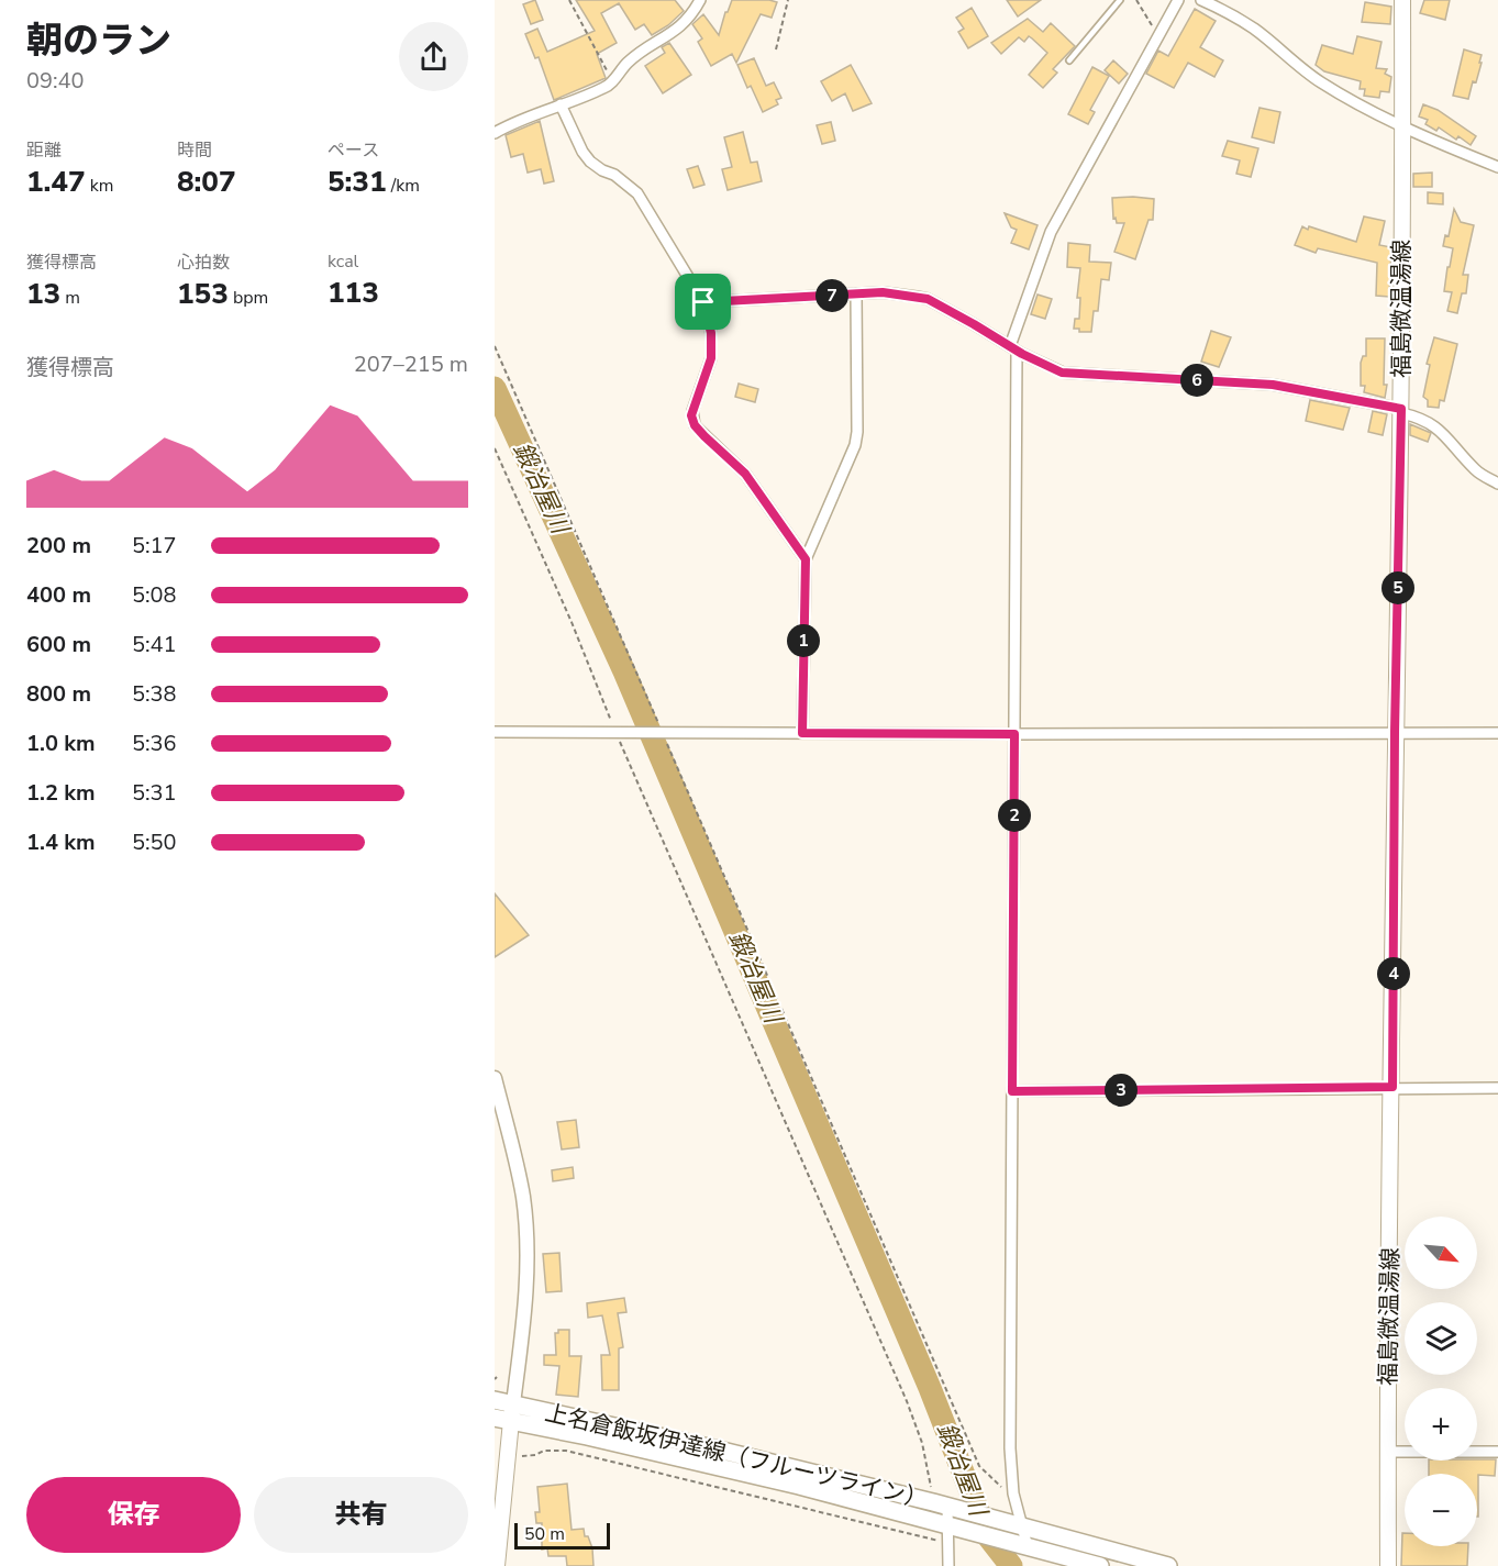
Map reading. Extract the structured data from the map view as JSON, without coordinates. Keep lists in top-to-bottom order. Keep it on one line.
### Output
{"streets":{"main road":["福島微温湯線","上名倉飯坂伊達線（フルーツライン）"]},"water":["鍛冶屋川"],"scale_bar":"50 m","north":"bottom right","page":{"heading":["朝のラン","09:40"],"stats":[["距離","1.47 km"],["時間","8:07"],["ペース","5:31 /km"],["獲得標高","13 m"],["心拍数","153 bpm"],["kcal","113"]],"pins":["7","6","5","1","2","4","3"],"chart":["獲得標高","207–215 m"],"list":[{"name":"200 m","note":"5:17"},{"name":"400 m","note":"5:08"},{"name":"600 m","note":"5:41"},{"name":"800 m","note":"5:38"},{"name":"1.0 km","note":"5:36"},{"name":"1.2 km","note":"5:31"},{"name":"1.4 km","note":"5:50"}],"map_buttons":["+","−"],"buttons":["保存","共有"],"scale":"50 m"}}
